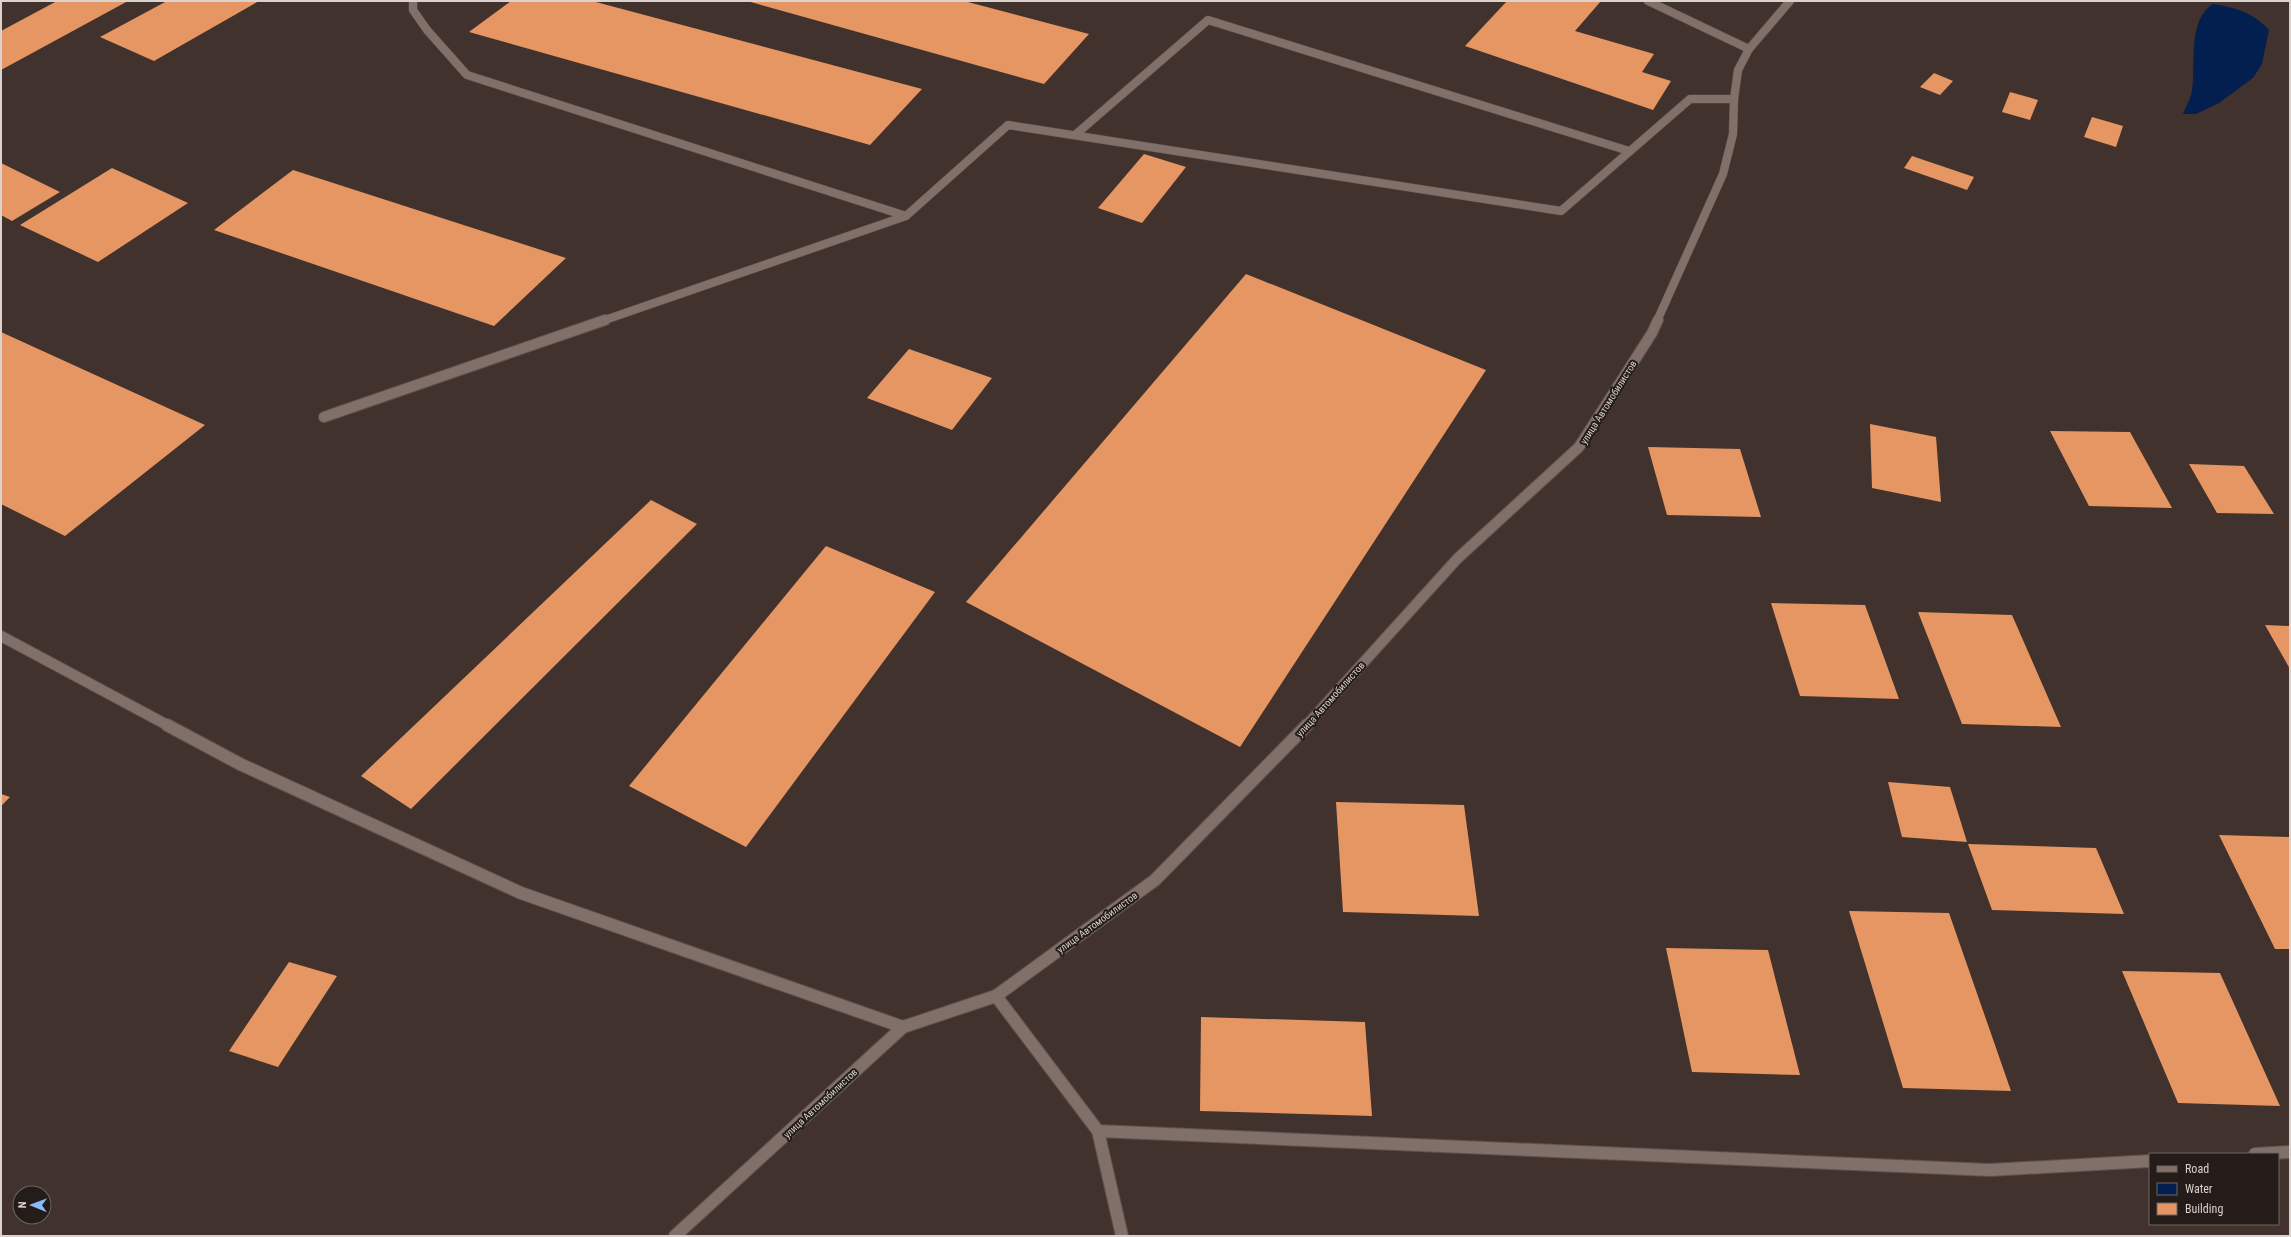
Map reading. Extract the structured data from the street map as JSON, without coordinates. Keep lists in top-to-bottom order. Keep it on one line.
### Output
{"streets":{"street":["улица Автомобилистов"]},"legend":["Road","Water","Building"],"north":"left"}
